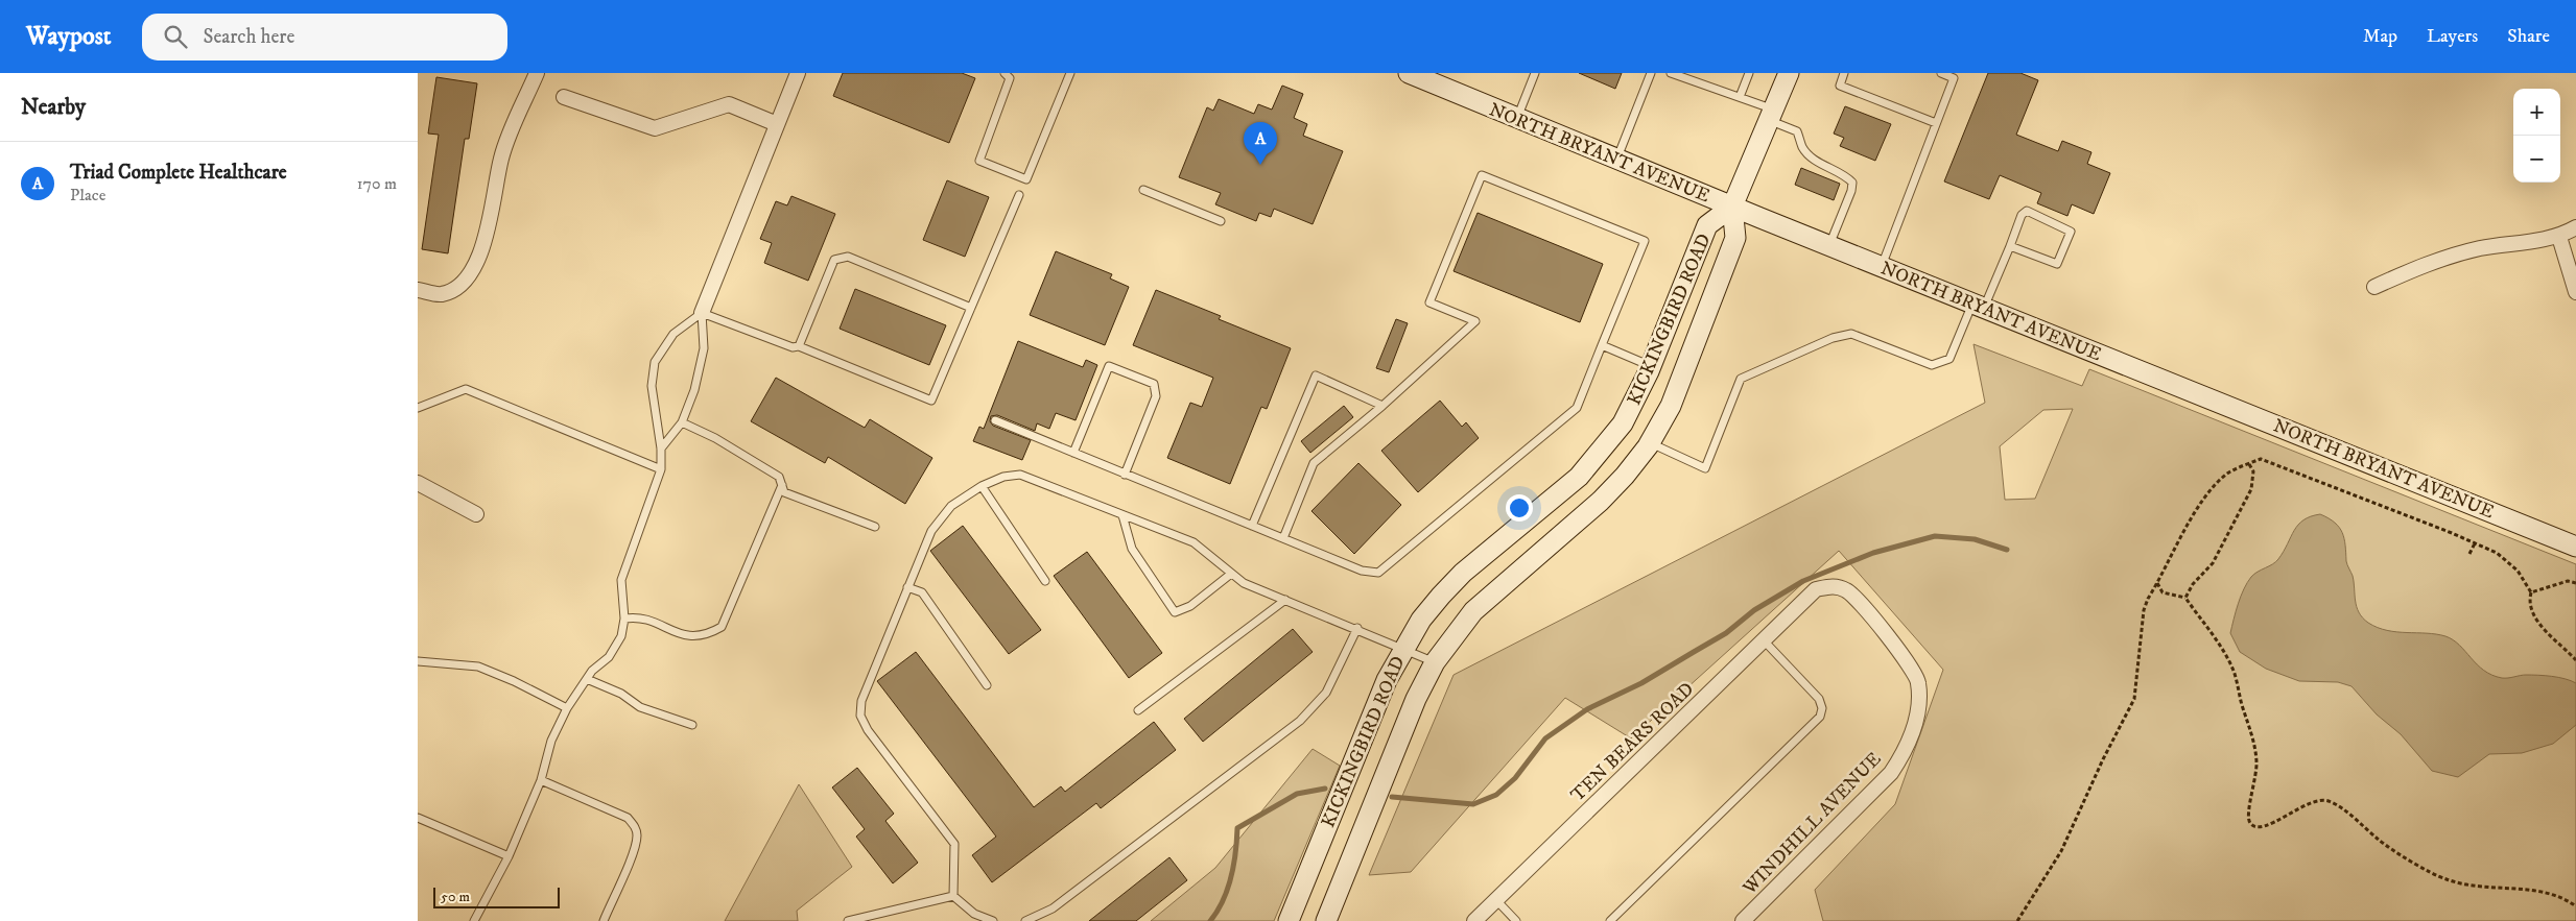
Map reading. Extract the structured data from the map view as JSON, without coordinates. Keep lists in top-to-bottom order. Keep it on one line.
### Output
{"streets":{"street":["NORTH BRYANT AVENUE","KICKINGBIRD ROAD","TEN BEARS ROAD","WINDHILL AVENUE"]},"crossings":[["NORTH BRYANT AVENUE","KICKINGBIRD ROAD"],["TEN BEARS ROAD","WINDHILL AVENUE"]],"scale_bar":"50 m","page":{"header":"Waypost","search":"Search here","nav":["Map","Layers","Share"],"heading":"Nearby","map_buttons":["+","−"],"pins":"A","list":[{"mark":"A","name":"Triad Complete Healthcare","note":"Place","value":"170 m"}],"scale":"50 m"}}
